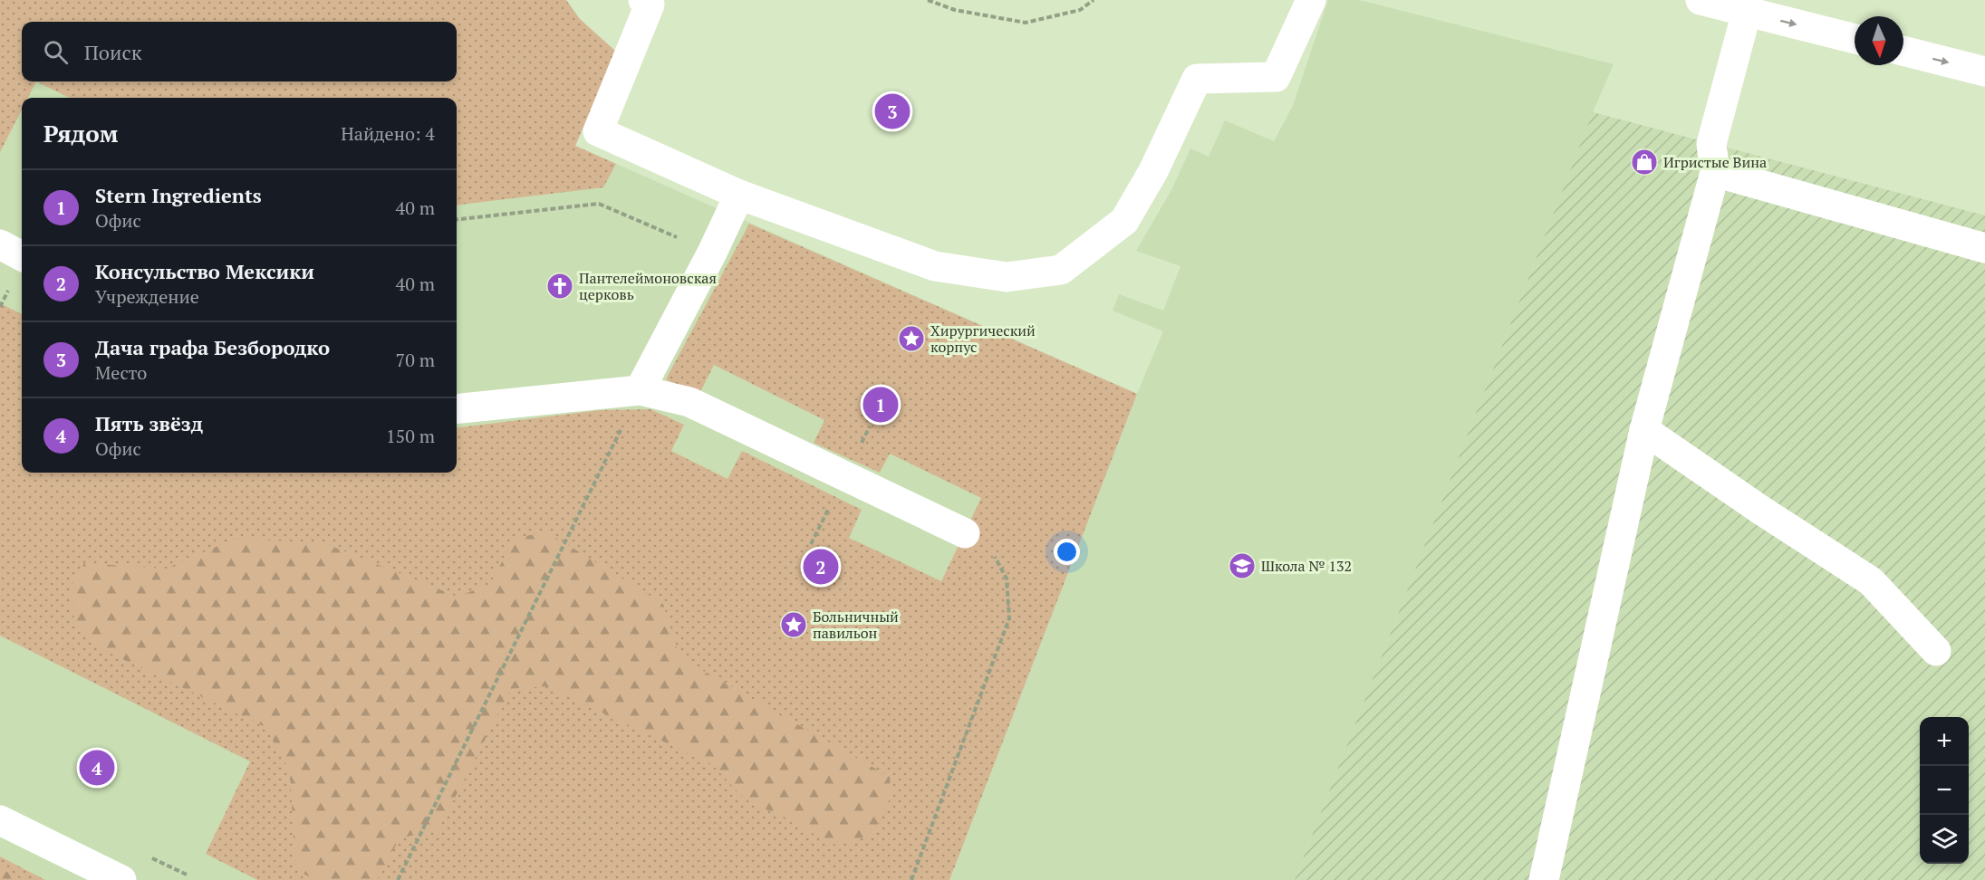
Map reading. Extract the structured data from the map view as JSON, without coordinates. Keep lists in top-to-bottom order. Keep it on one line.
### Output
{"places":{"shop":["Игристые Вина"],"church":["Пантелеймоновская церковь"],"place":["Хирургический корпус","Больничный павильон"],"school or university":["Школа № 132"]},"north":"bottom","page":{"search":"Поиск","pins":["3","1","2","4"],"heading":["Рядом","Найдено: 4"],"list":[{"mark":"1","name":"Stern Ingredients","note":"Офис","value":"40 m"},{"mark":"2","name":"Консульство Мексики","note":"Учреждение","value":"40 m"},{"mark":"3","name":"Дача графа Безбородко","note":"Место","value":"70 m"},{"mark":"4","name":"Пять звёзд","note":"Офис","value":"150 m"}],"map_buttons":["+","−"]}}
